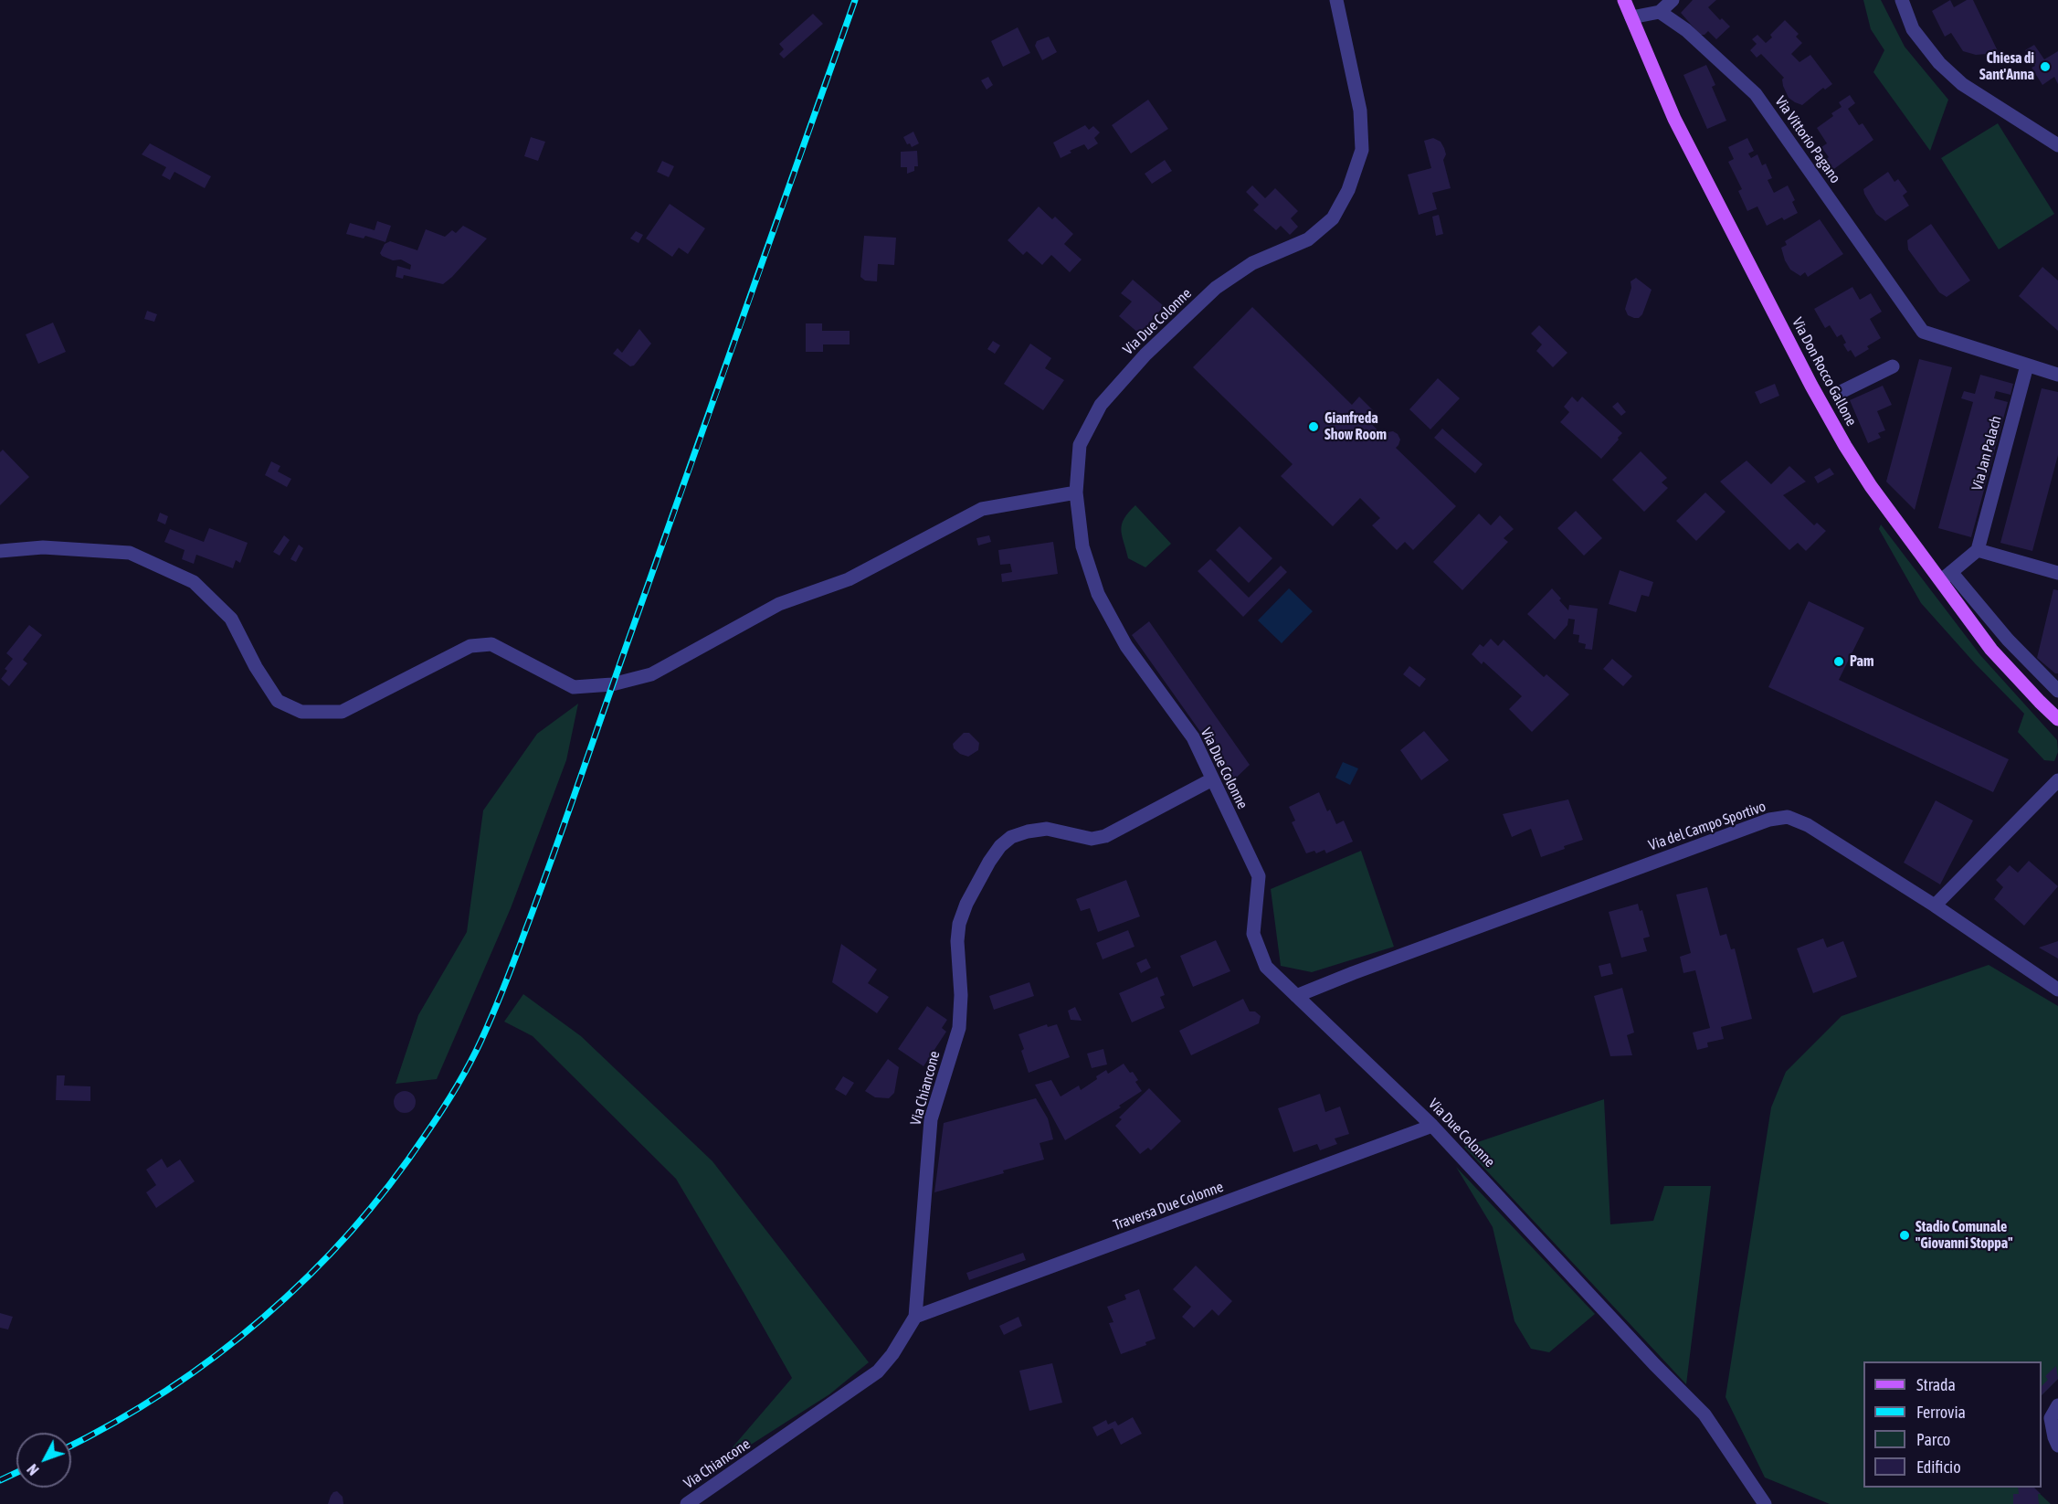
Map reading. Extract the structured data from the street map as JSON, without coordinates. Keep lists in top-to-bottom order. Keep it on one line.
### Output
{"streets":{"main road":["Via Don Rocco Gallone"],"street":["Via Vittorio Pagano","Via Due Colonne","Via Jan Palach","Via del Campo Sportivo","Via Chiancone","Traversa Due Colonne"]},"crossings":[["Via Vittorio Pagano","Via Jan Palach"],["Via Due Colonne","Via del Campo Sportivo"],["Via Due Colonne","Via Chiancone"],["Via Due Colonne","Traversa Due Colonne"],["Via Chiancone","Traversa Due Colonne"]],"places":["Chiesa di Sant'Anna","Gianfreda Show Room","Pam","Stadio Comunale \"Giovanni Stoppa\""],"legend":["Strada","Ferrovia","Parco","Edificio"],"north":"bottom left"}
